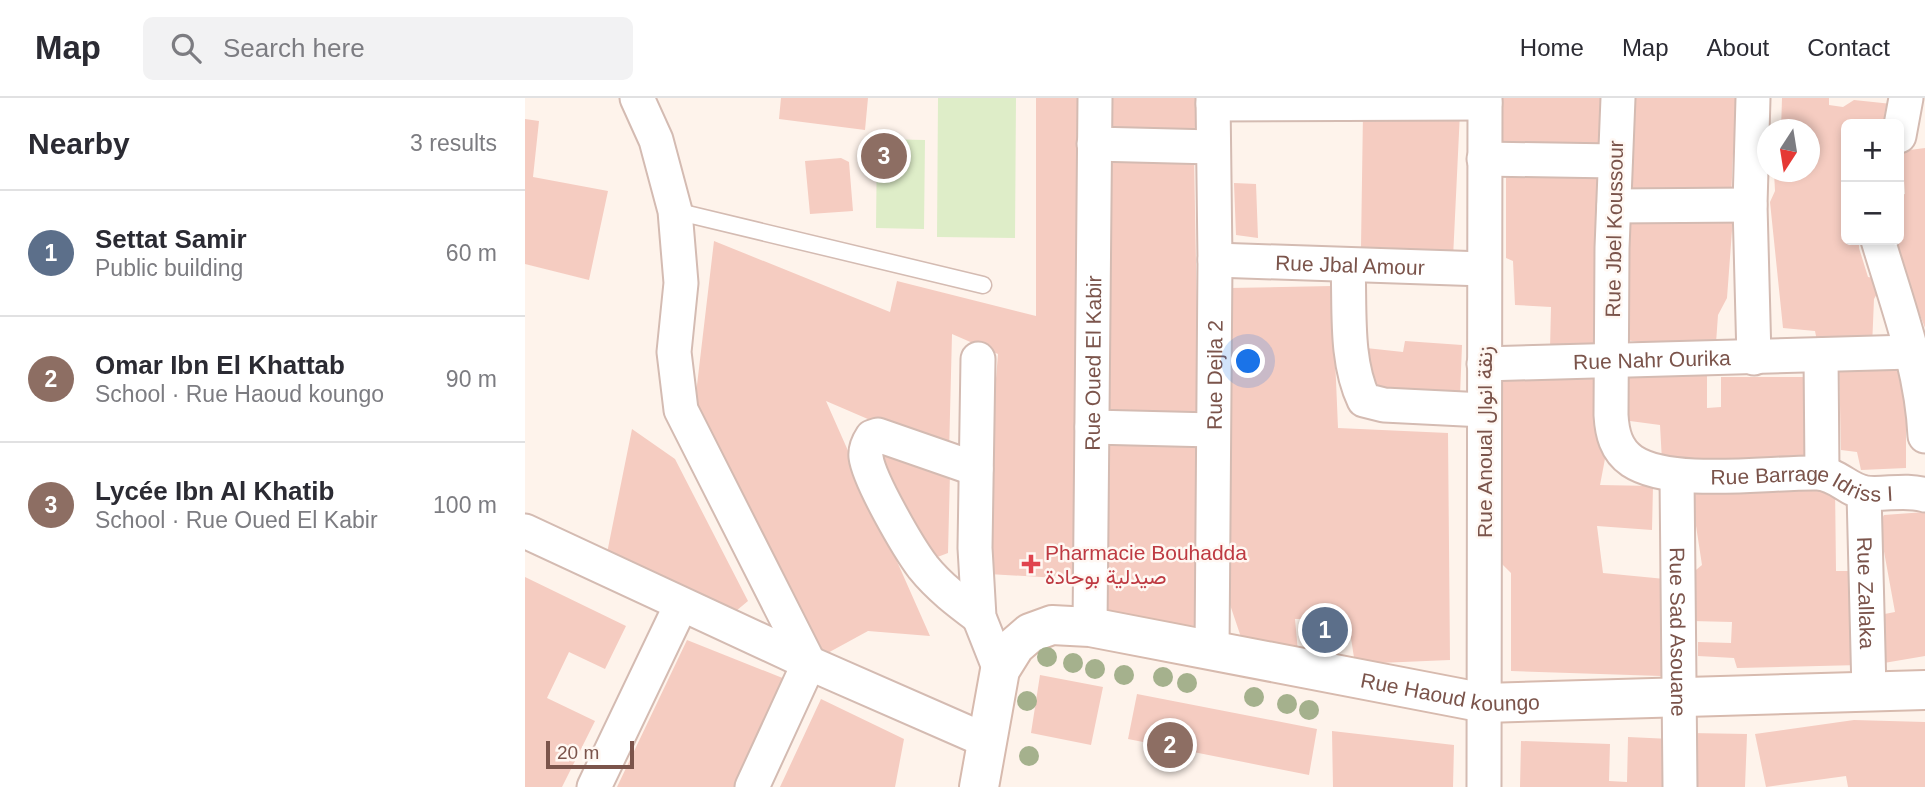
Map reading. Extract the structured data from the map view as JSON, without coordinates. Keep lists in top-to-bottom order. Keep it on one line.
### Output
{"streets":{"street":["Rue Jbel Koussour","Rue Jbal Amour","Rue Nahr Ourika","Rue Oued El Kabir","Rue Dejla 2","Rue Anoual زنقة انوال","Rue Barrage Idriss I","Rue Zallaka","Rue Sad Asouane","Rue Haoud koungo"]},"crossings":[["Rue Jbel Koussour","Rue Nahr Ourika"],["Rue Jbel Koussour","Rue Barrage Idriss I"],["Rue Jbel Koussour","Rue Sad Asouane"],["Rue Jbal Amour","Rue Dejla 2"],["Rue Jbal Amour","Rue Anoual زنقة انوال"],["Rue Nahr Ourika","Rue Anoual زنقة انوال"],["Rue Oued El Kabir","Rue Haoud koungo"],["Rue Dejla 2","Rue Haoud koungo"],["Rue Anoual زنقة انوال","Rue Haoud koungo"],["Rue Barrage Idriss I","Rue Zallaka"],["Rue Barrage Idriss I","Rue Sad Asouane"],["Rue Zallaka","Rue Haoud koungo"],["Rue Sad Asouane","Rue Haoud koungo"]],"places":{"health":["Pharmacie Bouhadda صيدلية بوحادة"]},"scale_bar":"20 m","north":"bottom","page":{"header":"Map","search":"Search here","nav":["Home","Map","About","Contact"],"heading":["Nearby","3 results"],"map_buttons":["+","−"],"pins":["3","1","2"],"list":[{"mark":"1","name":"Settat Samir","note":"Public building","value":"60 m"},{"mark":"2","name":"Omar Ibn El Khattab","note":"School · Rue Haoud koungo","value":"90 m"},{"mark":"3","name":"Lycée Ibn Al Khatib","note":"School · Rue Oued El Kabir","value":"100 m"}],"scale":"20 m"}}
